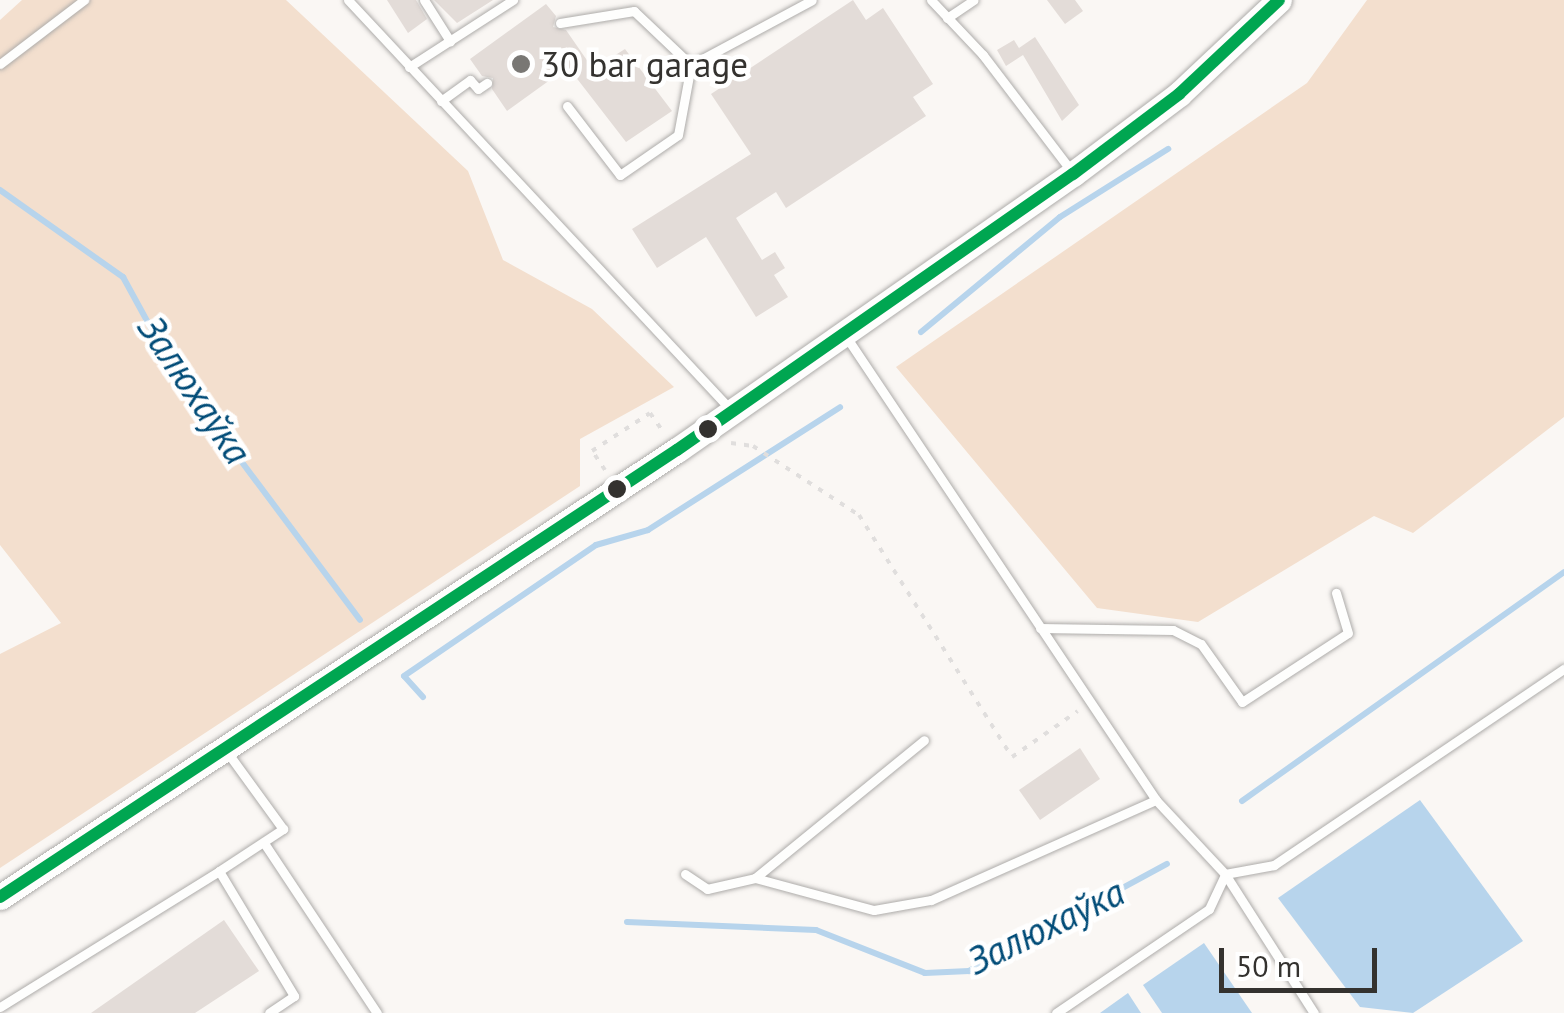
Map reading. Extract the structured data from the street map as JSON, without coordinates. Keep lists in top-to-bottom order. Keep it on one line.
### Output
{"water":["Залюхаўка"],"places":["30 bar garage"],"scale_bar":"50 m"}
